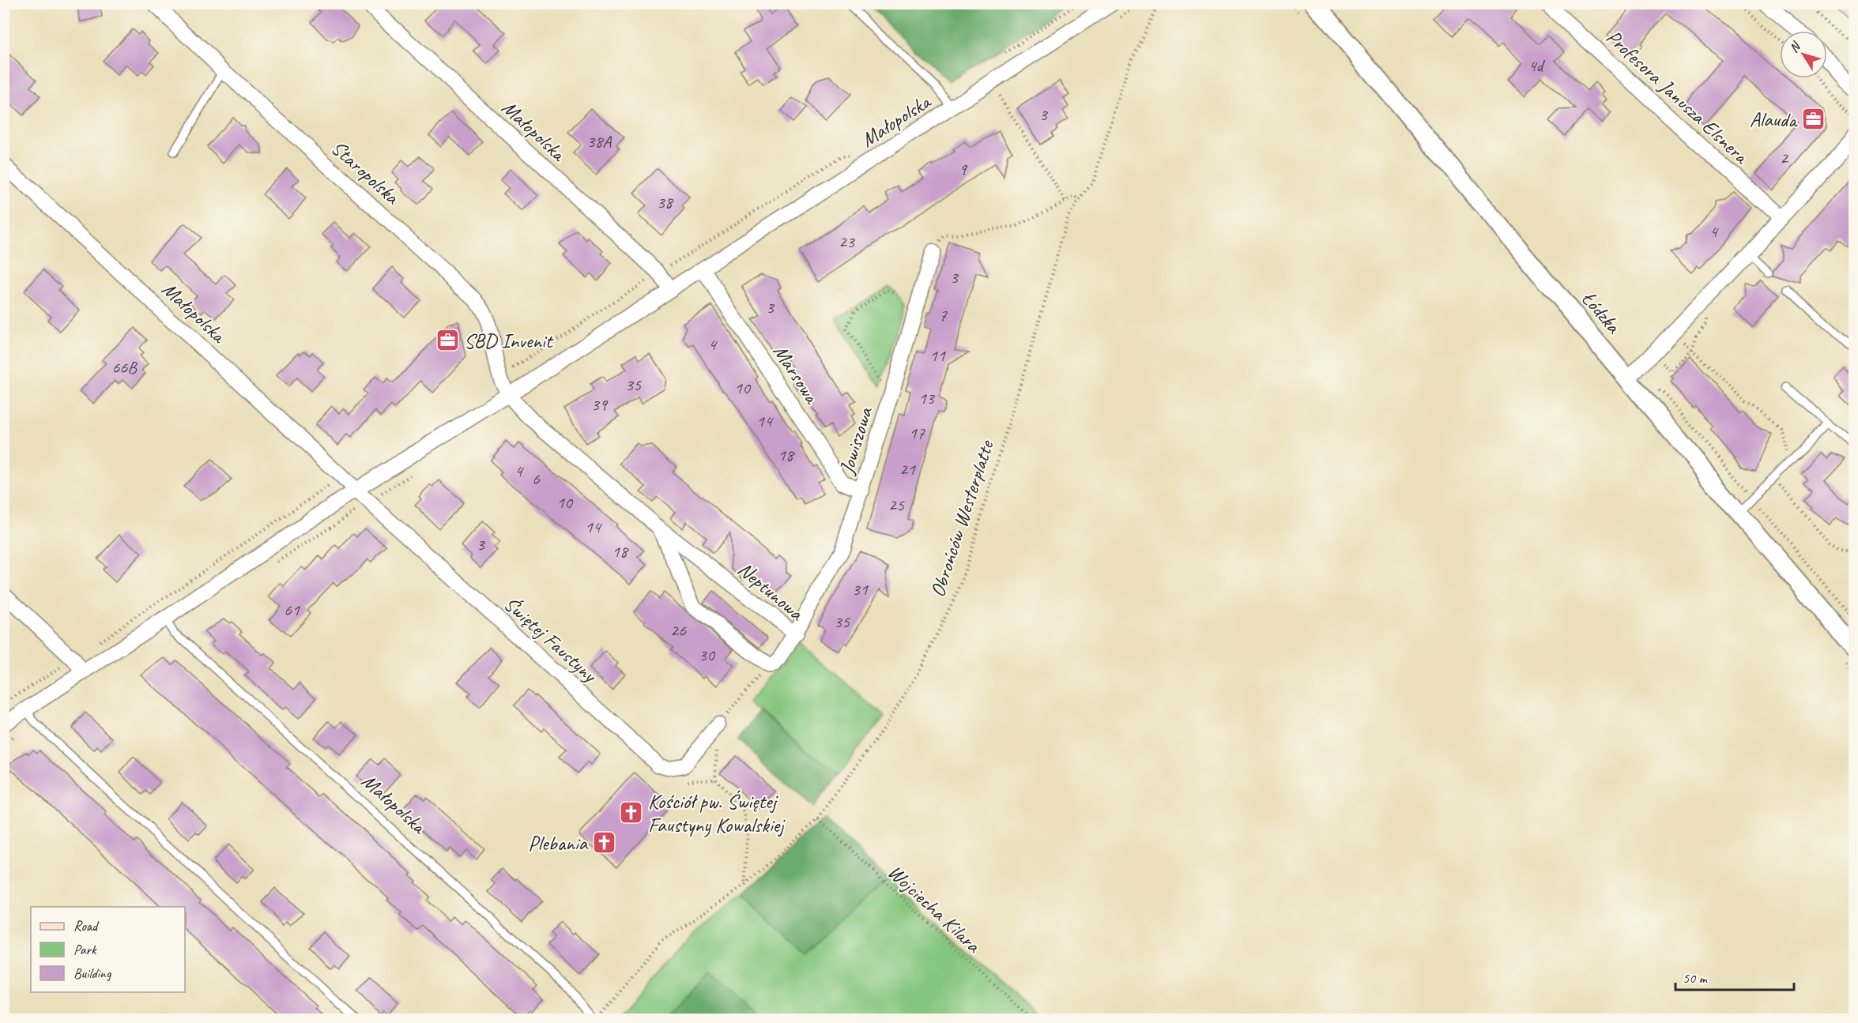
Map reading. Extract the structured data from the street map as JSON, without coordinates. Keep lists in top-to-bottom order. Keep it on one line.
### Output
{"streets":{"street":["Profesora Janusza Elsnera","Małopolska","Staropolska","Łódzka","Marsowa","Jowiszowa","Neptunowa","Świętej Faustyny"],"path":["Obrońców Westerplatte","Wojciecha Kilara"]},"crossings":[["Małopolska","Staropolska"],["Małopolska","Marsowa"],["Małopolska","Neptunowa"],["Małopolska","Świętej Faustyny"],["Staropolska","Neptunowa"],["Marsowa","Jowiszowa"],["Jowiszowa","Neptunowa"],["Obrońców Westerplatte","Wojciecha Kilara"]],"places":{"office":["Alauda","SBD Invenit"],"church":["Kościół pw. Świętej Faustyny Kowalskiej","Plebania"]},"house_numbers":["4d","3","38A","2","9","38","4","23","3","3","7","4","11","66B","35","10","13","39","14","17","18","21","4","6","10","25","14","3","18","31","61","35","26","30"],"legend":["Road","Park","Building"],"scale_bar":"50 m","north":"top left"}
